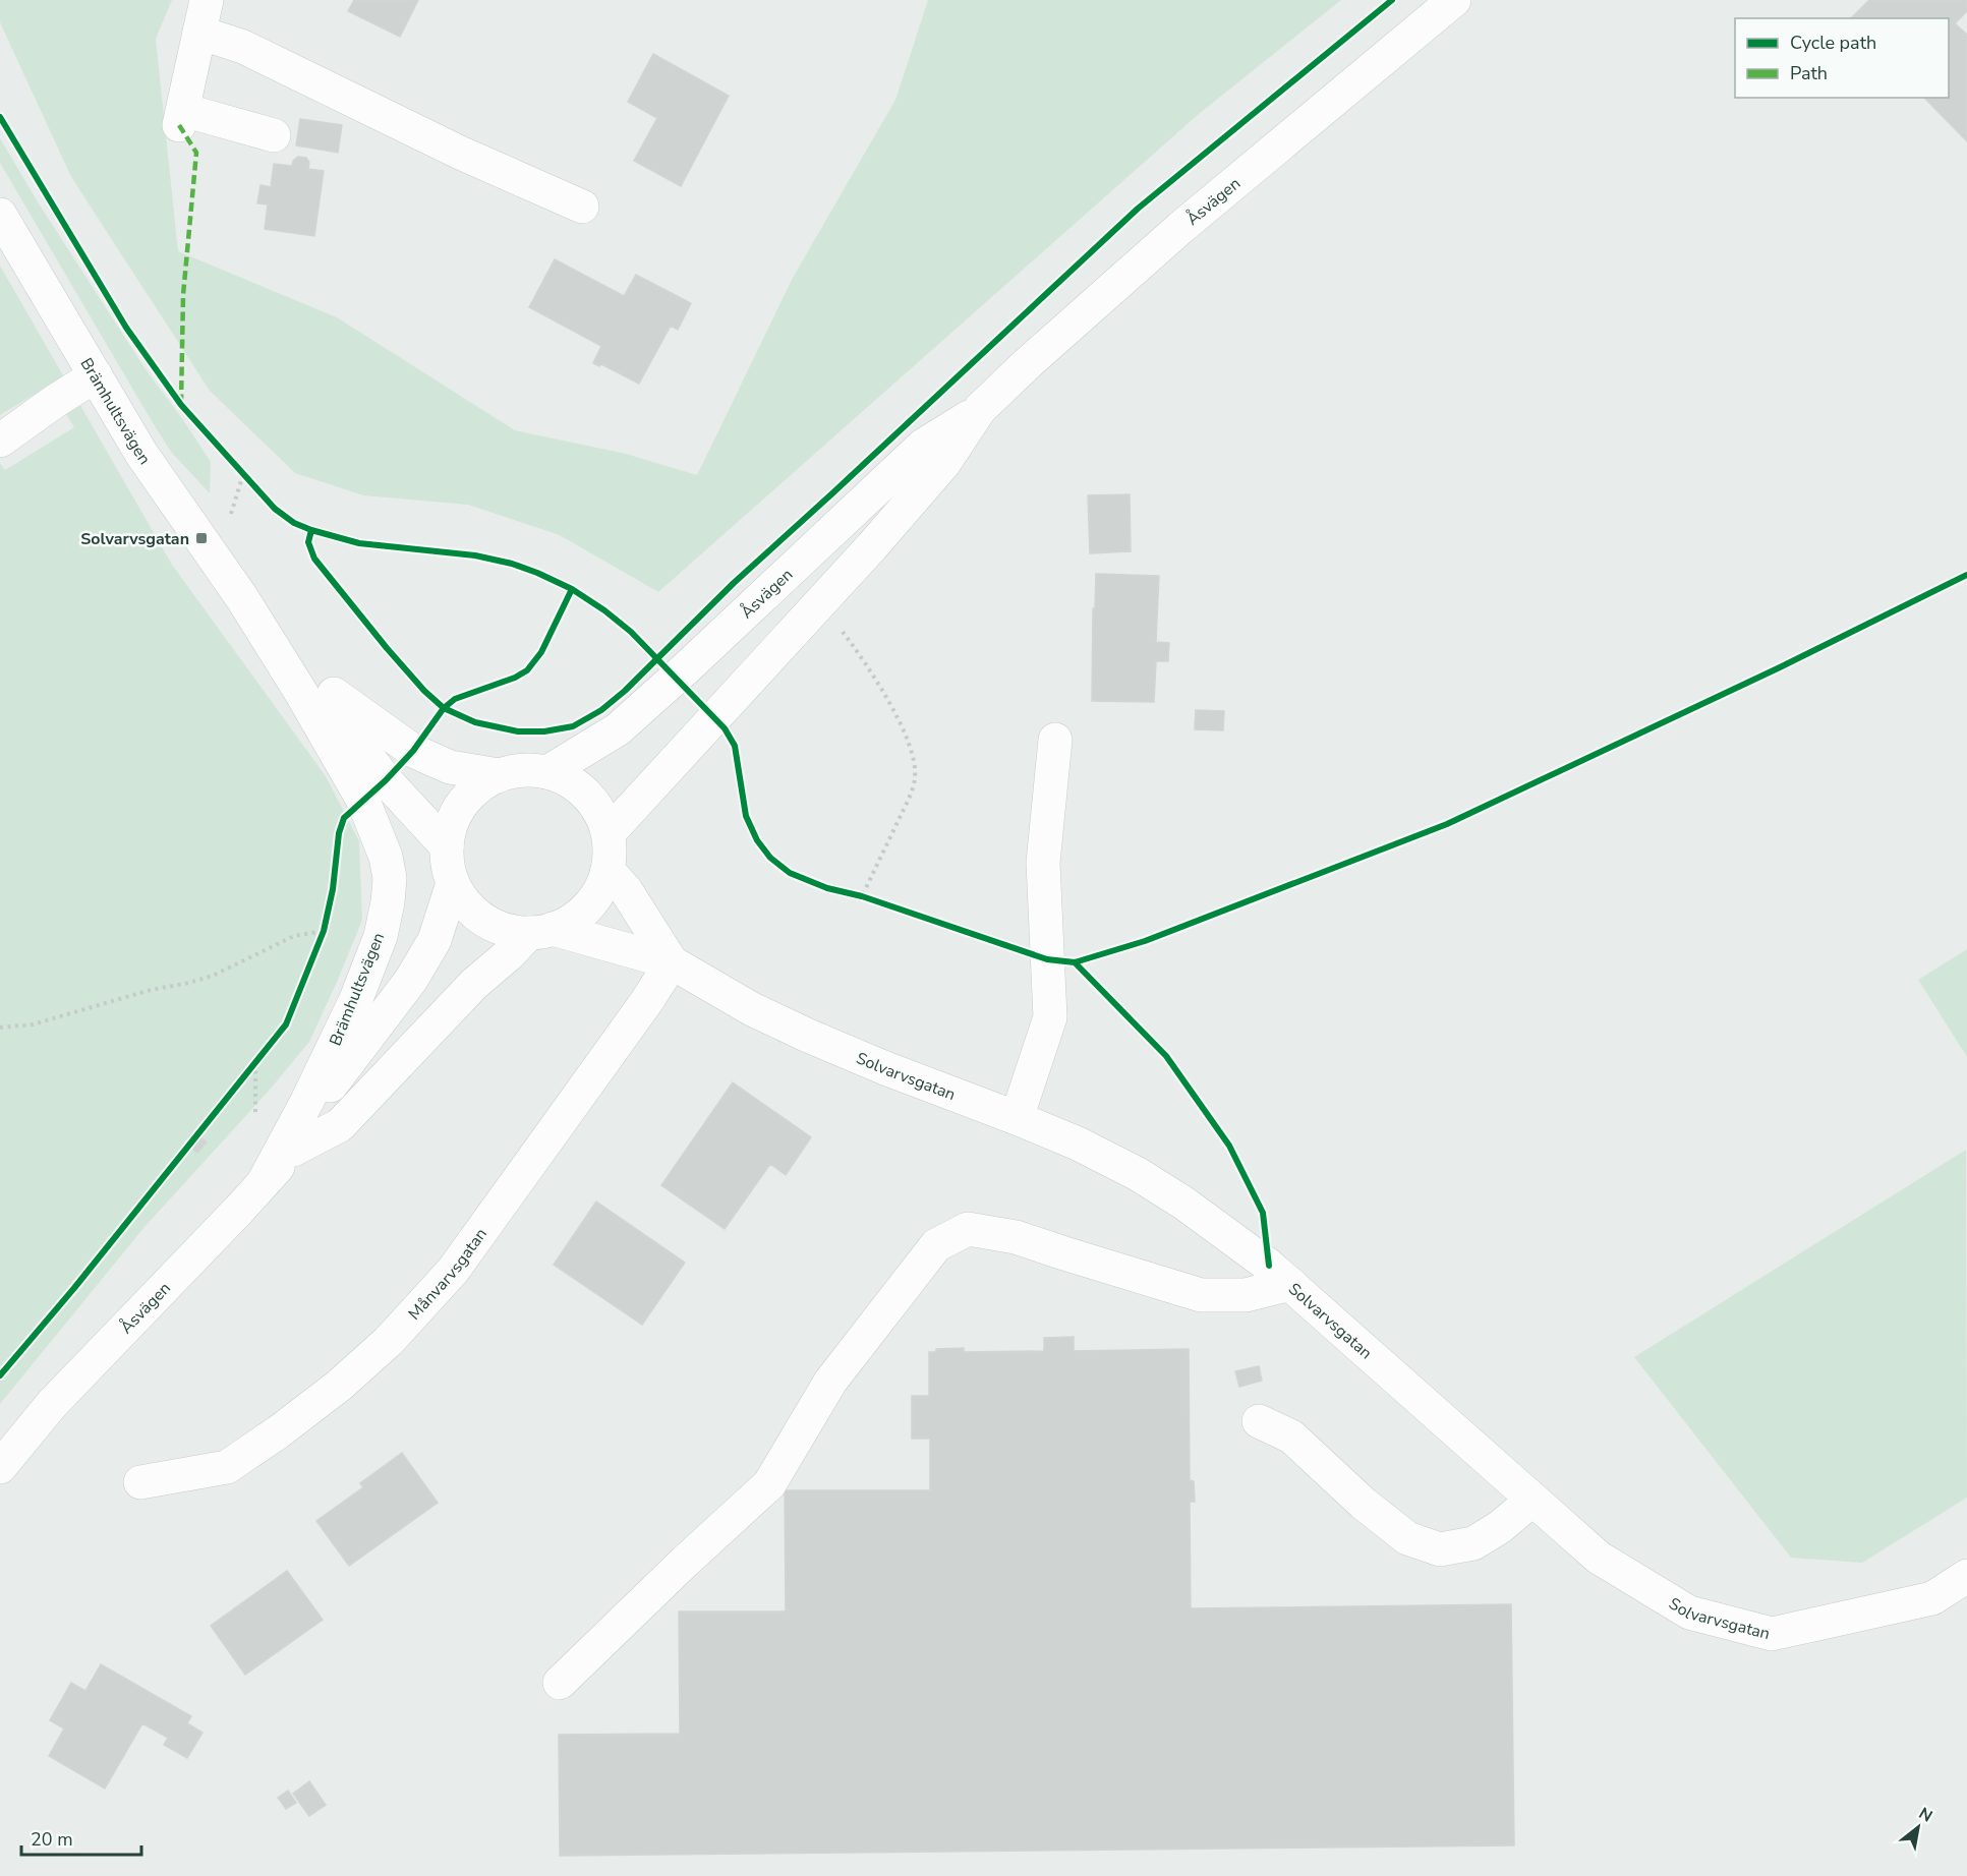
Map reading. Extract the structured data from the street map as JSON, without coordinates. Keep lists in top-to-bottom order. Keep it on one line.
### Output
{"streets":{"street":["Åsvägen","Brämhultsvägen","Solvarvsgatan","Månvarvsgatan"]},"crossings":[["Åsvägen","Brämhultsvägen"],["Solvarvsgatan","Månvarvsgatan"]],"places":{"transit":["Solvarvsgatan"]},"legend":["Cycle path","Path"],"scale_bar":"20 m","north":"top right"}
